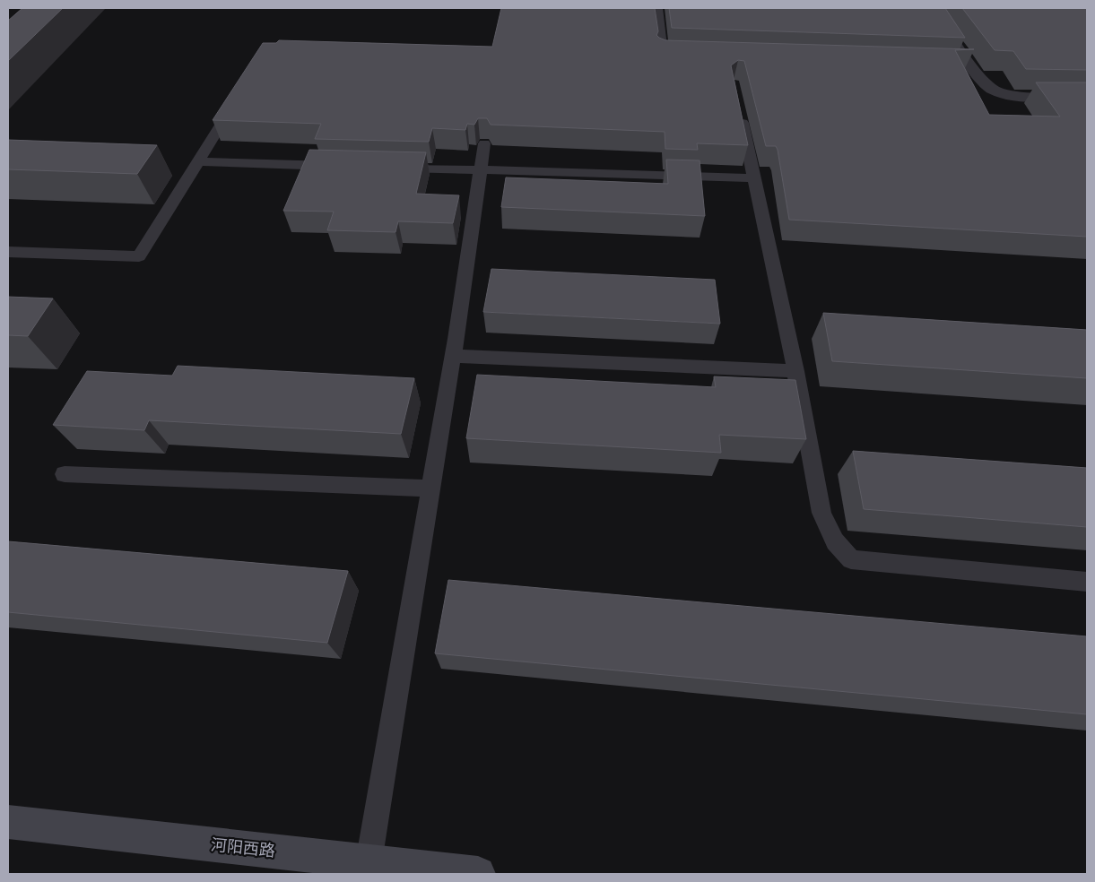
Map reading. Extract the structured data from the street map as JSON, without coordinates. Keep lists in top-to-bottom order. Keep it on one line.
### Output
{"streets":{"main road":["河阳西路"]}}
